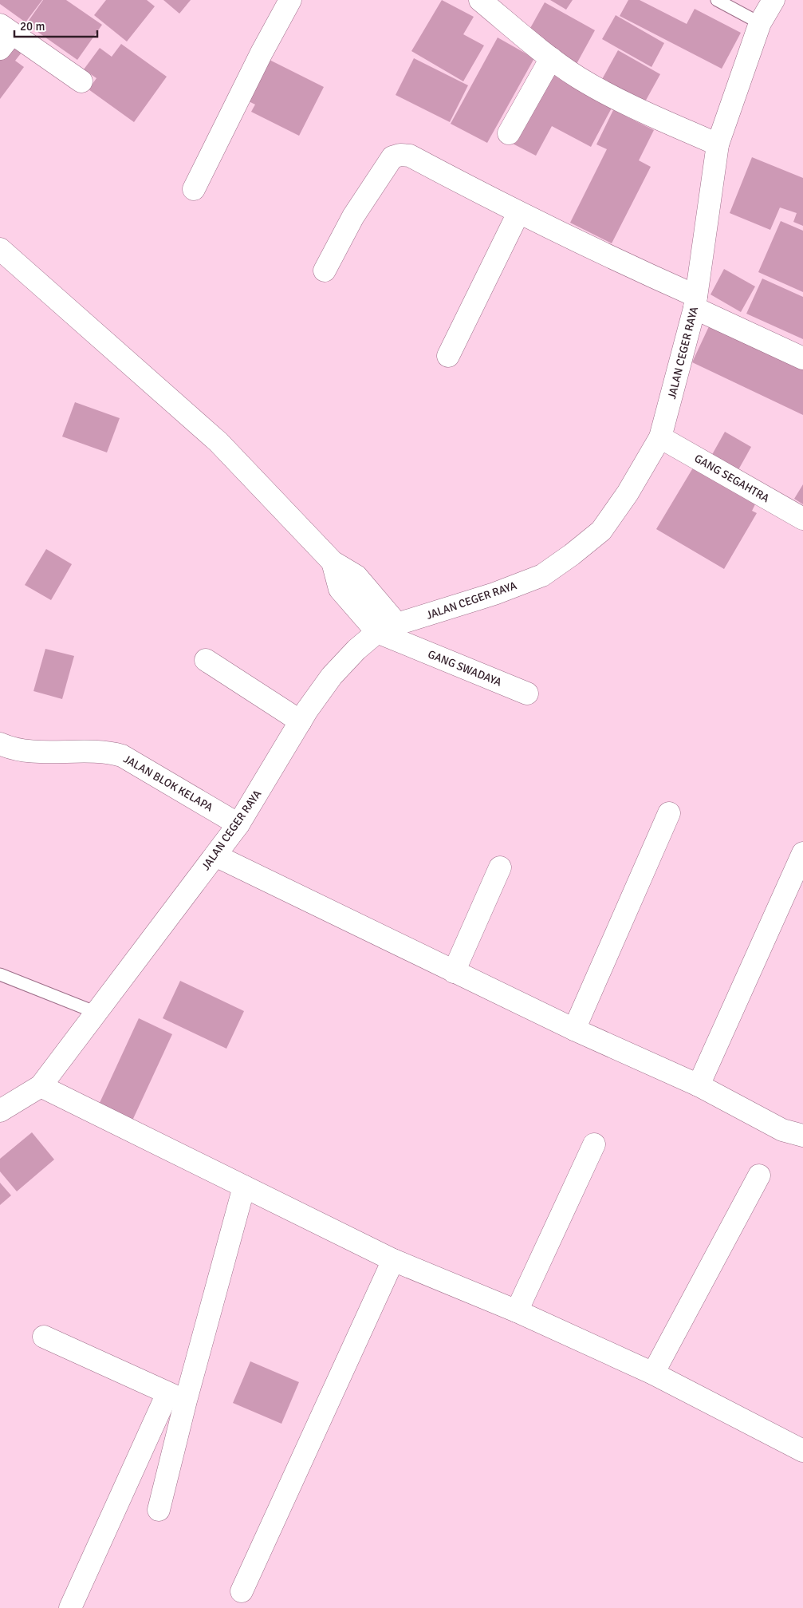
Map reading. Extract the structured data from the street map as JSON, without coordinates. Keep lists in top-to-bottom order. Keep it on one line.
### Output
{"streets":{"street":["JALAN CEGER RAYA","GANG SEGAHTRA","GANG SWADAYA","JALAN BLOK KELAPA"]},"crossings":[["JALAN CEGER RAYA","GANG SEGAHTRA"],["JALAN CEGER RAYA","GANG SWADAYA"],["JALAN CEGER RAYA","JALAN BLOK KELAPA"]],"scale_bar":"20 m"}
